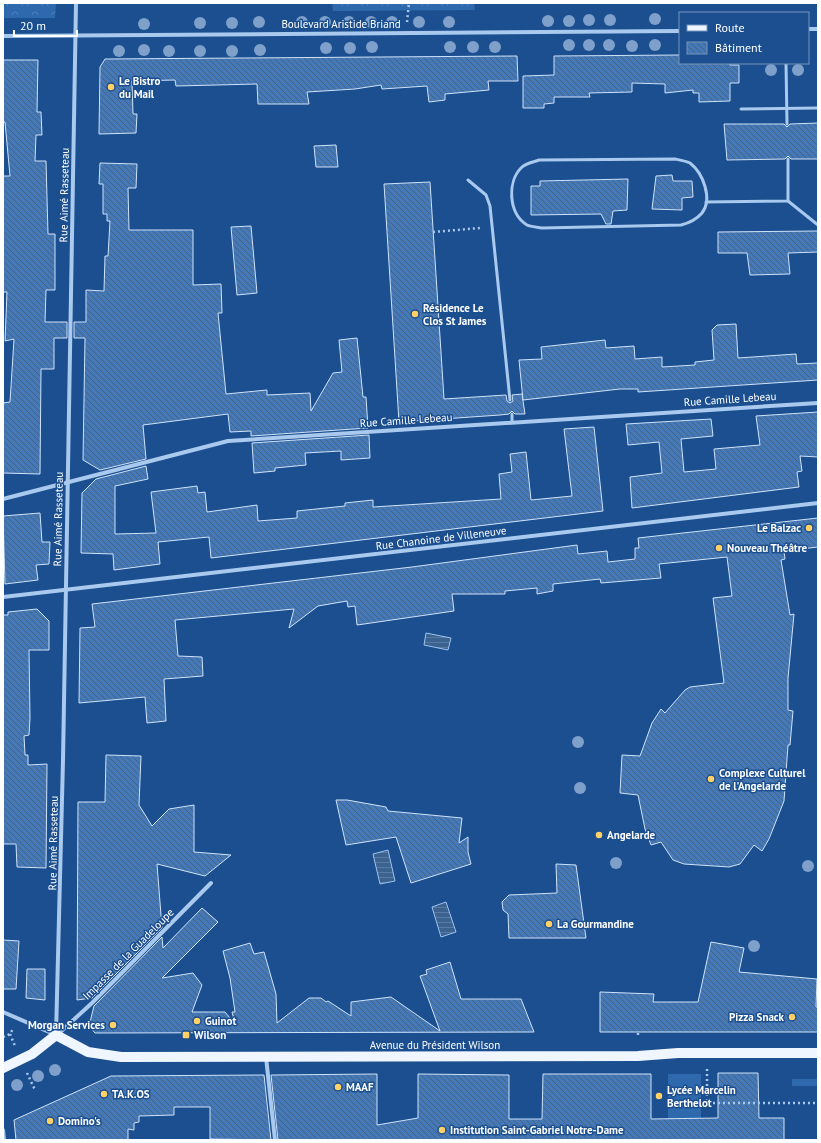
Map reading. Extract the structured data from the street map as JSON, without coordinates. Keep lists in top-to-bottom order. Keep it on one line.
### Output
{"streets":{"main road":["Avenue du Président Wilson"],"street":["Boulevard Aristide Briand","Rue Aimé Rasseteau","Rue Camille Lebeau","Rue Chanoine de Villeneuve","Impasse de la Guadeloupe"]},"crossings":[["Boulevard Aristide Briand","Rue Aimé Rasseteau"],["Rue Aimé Rasseteau","Rue Camille Lebeau"],["Rue Aimé Rasseteau","Rue Chanoine de Villeneuve"],["Rue Aimé Rasseteau","Impasse de la Guadeloupe"],["Rue Aimé Rasseteau","Avenue du Président Wilson"],["Impasse de la Guadeloupe","Avenue du Président Wilson"]],"places":{"other":["Le Bistro du Mail","Résidence Le Clos St James","Le Balzac","Nouveau Théâtre","Complexe Culturel de l'Angelarde","Angelarde","La Gourmandine","Pizza Snack","Guinot","Morgan Services","MAAF","TA.K.OS","Lycée Marcelin Berthelot","Domino's","Institution Saint-Gabriel Notre-Dame"],"transit":["Wilson"]},"legend":["Route","Bâtiment"],"scale_bar":"20 m"}
